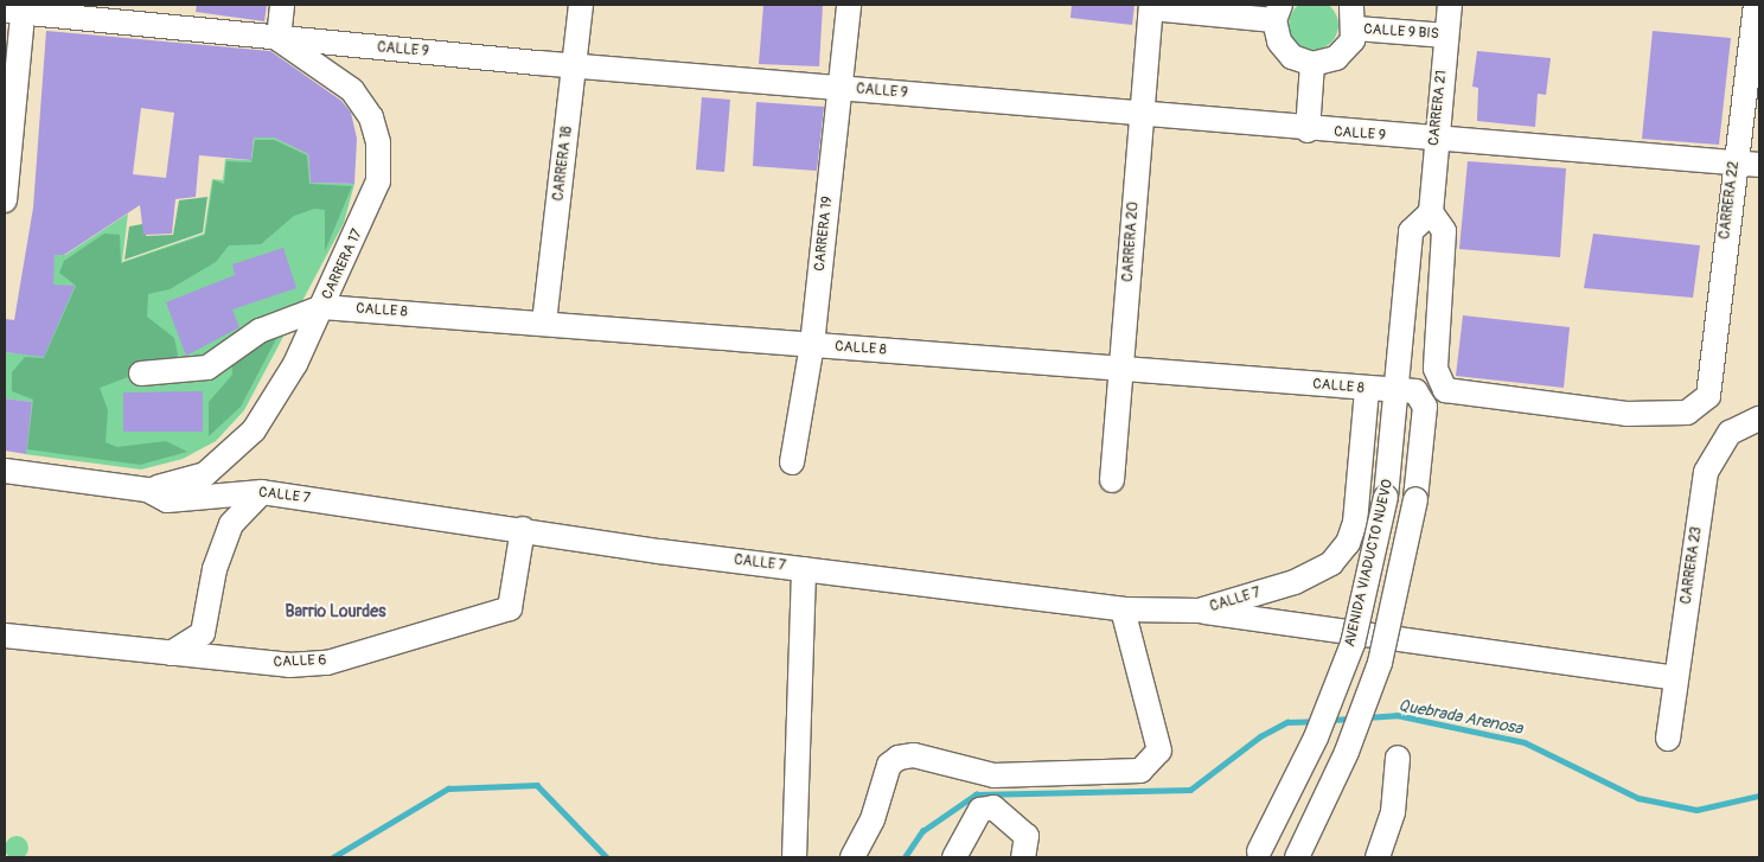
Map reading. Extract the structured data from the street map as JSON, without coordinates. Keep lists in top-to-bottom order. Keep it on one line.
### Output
{"streets":{"street":["CALLE 9 BIS","CALLE 9","CARRERA 21","CARRERA 18","CARRERA 22","CARRERA 19","CARRERA 20","CARRERA 17","CALLE 8","CALLE 7","AVENIDA VIADUCTO NUEVO","CARRERA 23","CALLE 6"]},"crossings":[["CALLE 9 BIS","CARRERA 21"],["CALLE 9","CARRERA 21"],["CALLE 9","CARRERA 18"],["CALLE 9","CARRERA 22"],["CALLE 9","CARRERA 19"],["CALLE 9","CARRERA 20"],["CALLE 9","CARRERA 17"],["CARRERA 21","CARRERA 22"],["CARRERA 18","CALLE 8"],["CARRERA 19","CALLE 8"],["CARRERA 20","CALLE 8"],["CARRERA 17","CALLE 8"],["CARRERA 17","CALLE 7"],["CALLE 8","CALLE 7"],["CALLE 8","AVENIDA VIADUCTO NUEVO"],["CALLE 7","CALLE 6"]],"districts":["Barrio Lourdes"],"water":["Quebrada Arenosa"]}
